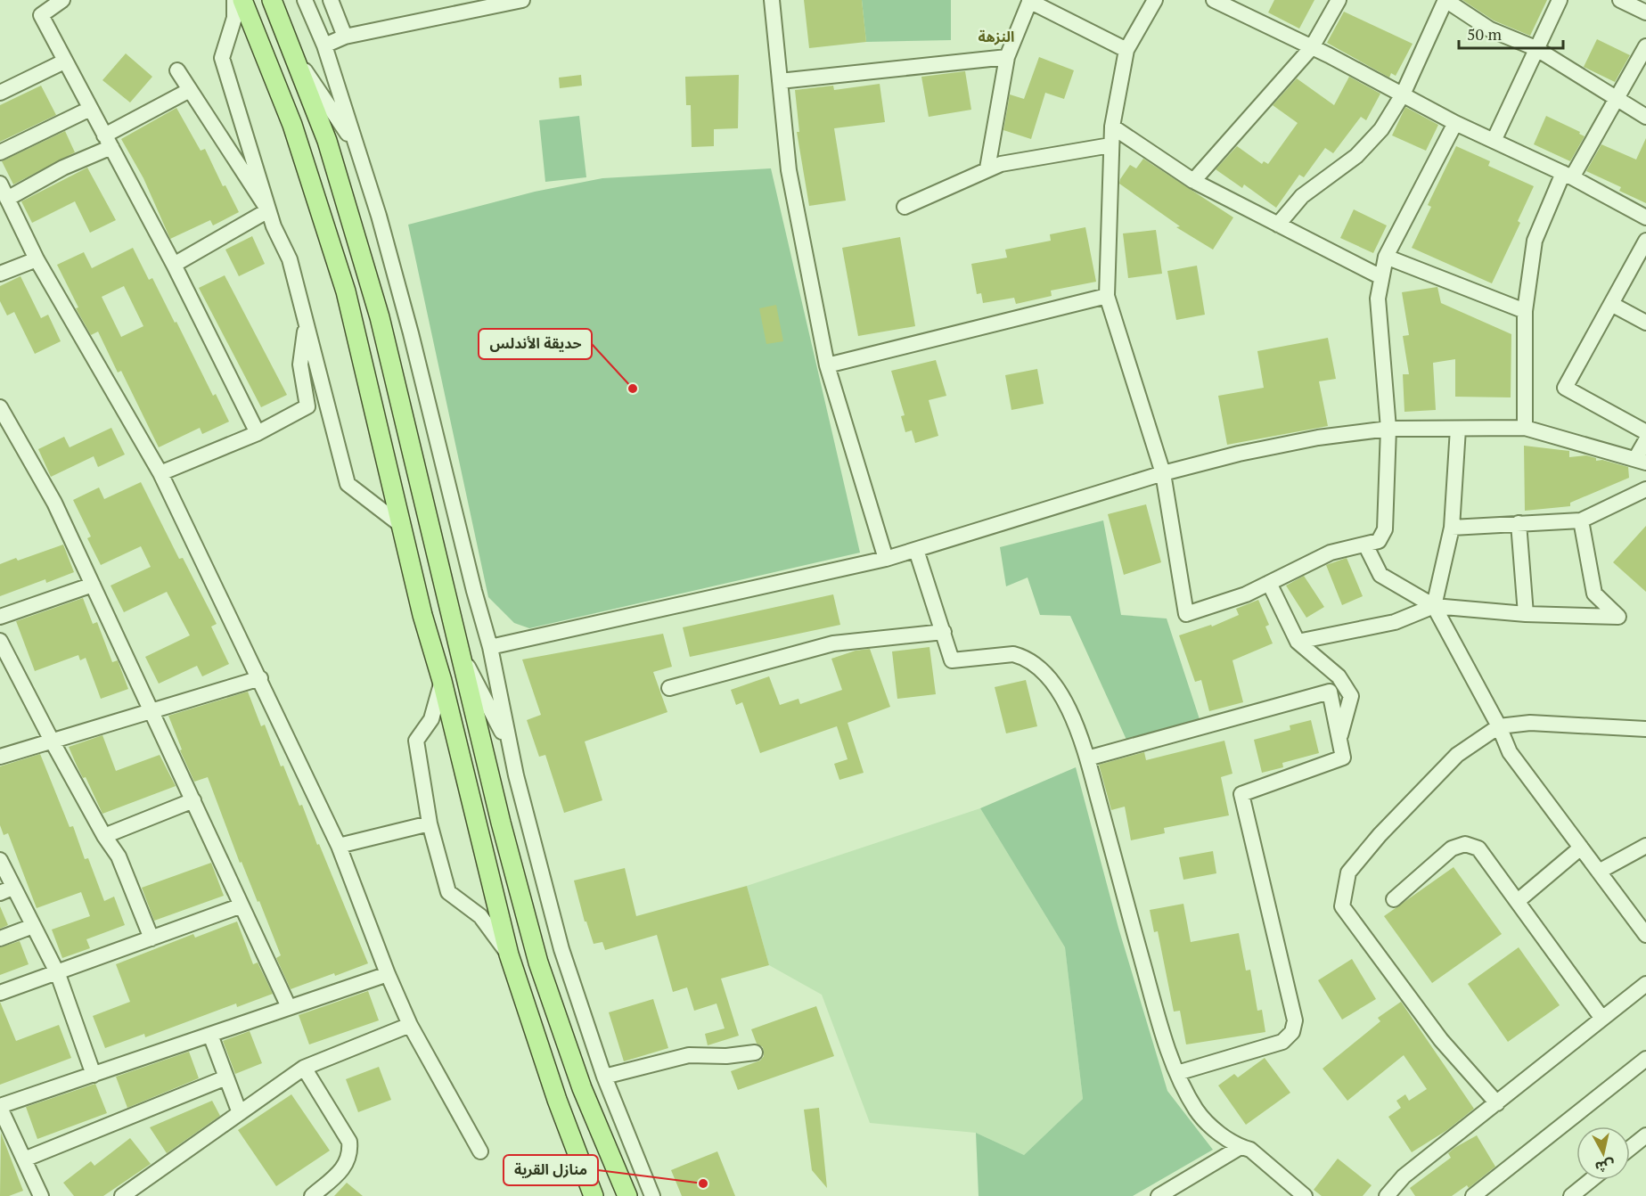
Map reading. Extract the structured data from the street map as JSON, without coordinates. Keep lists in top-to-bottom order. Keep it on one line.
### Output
{"districts":["النزهة"],"places":["حديقة الأندلس","منازل القرية"],"scale_bar":"50 m","north":"bottom"}
